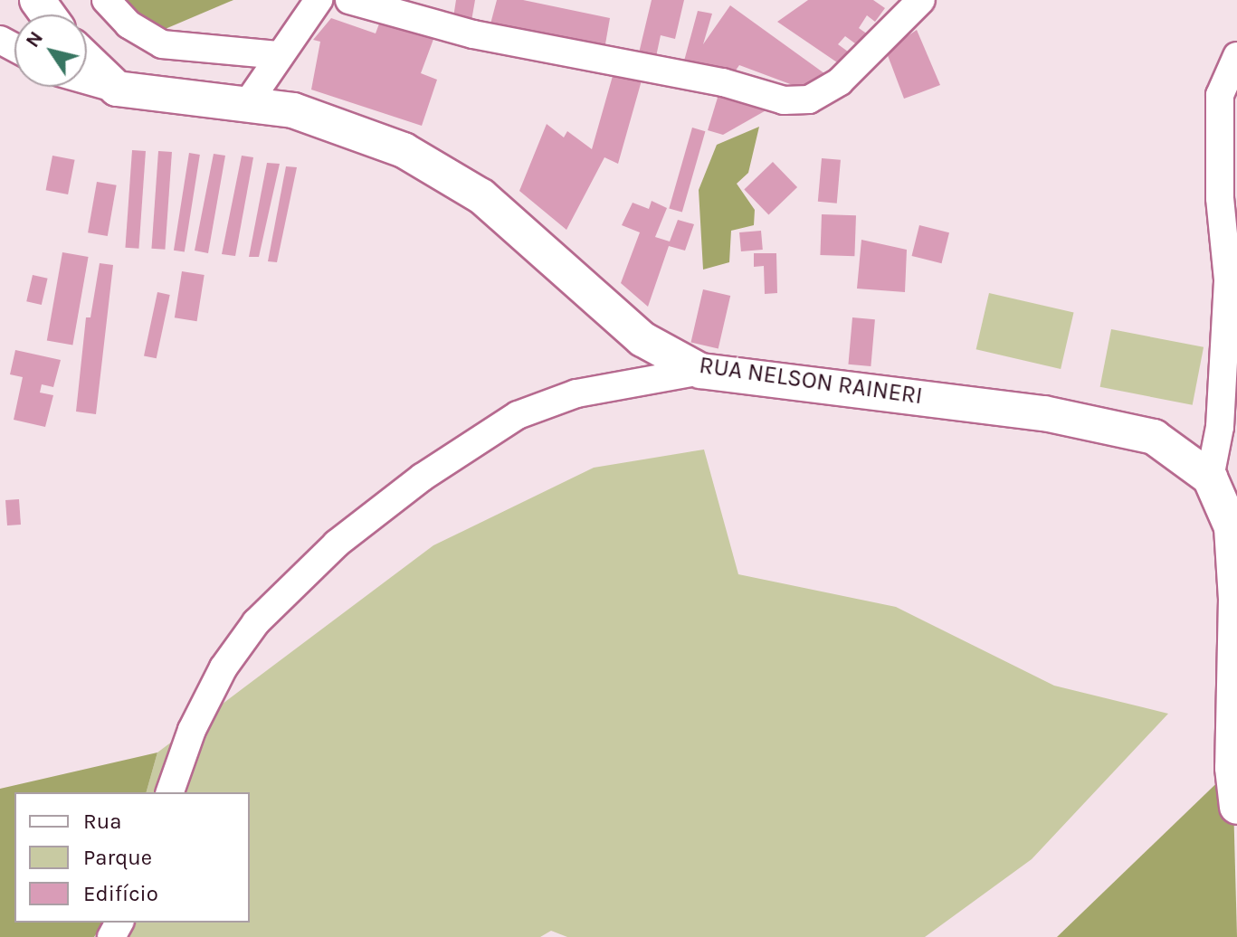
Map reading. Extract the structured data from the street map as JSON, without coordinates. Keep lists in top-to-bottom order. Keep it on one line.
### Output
{"streets":{"main road":["RUA NELSON RAINERI"]},"legend":["Rua","Parque","Edifício"],"north":"top left"}
